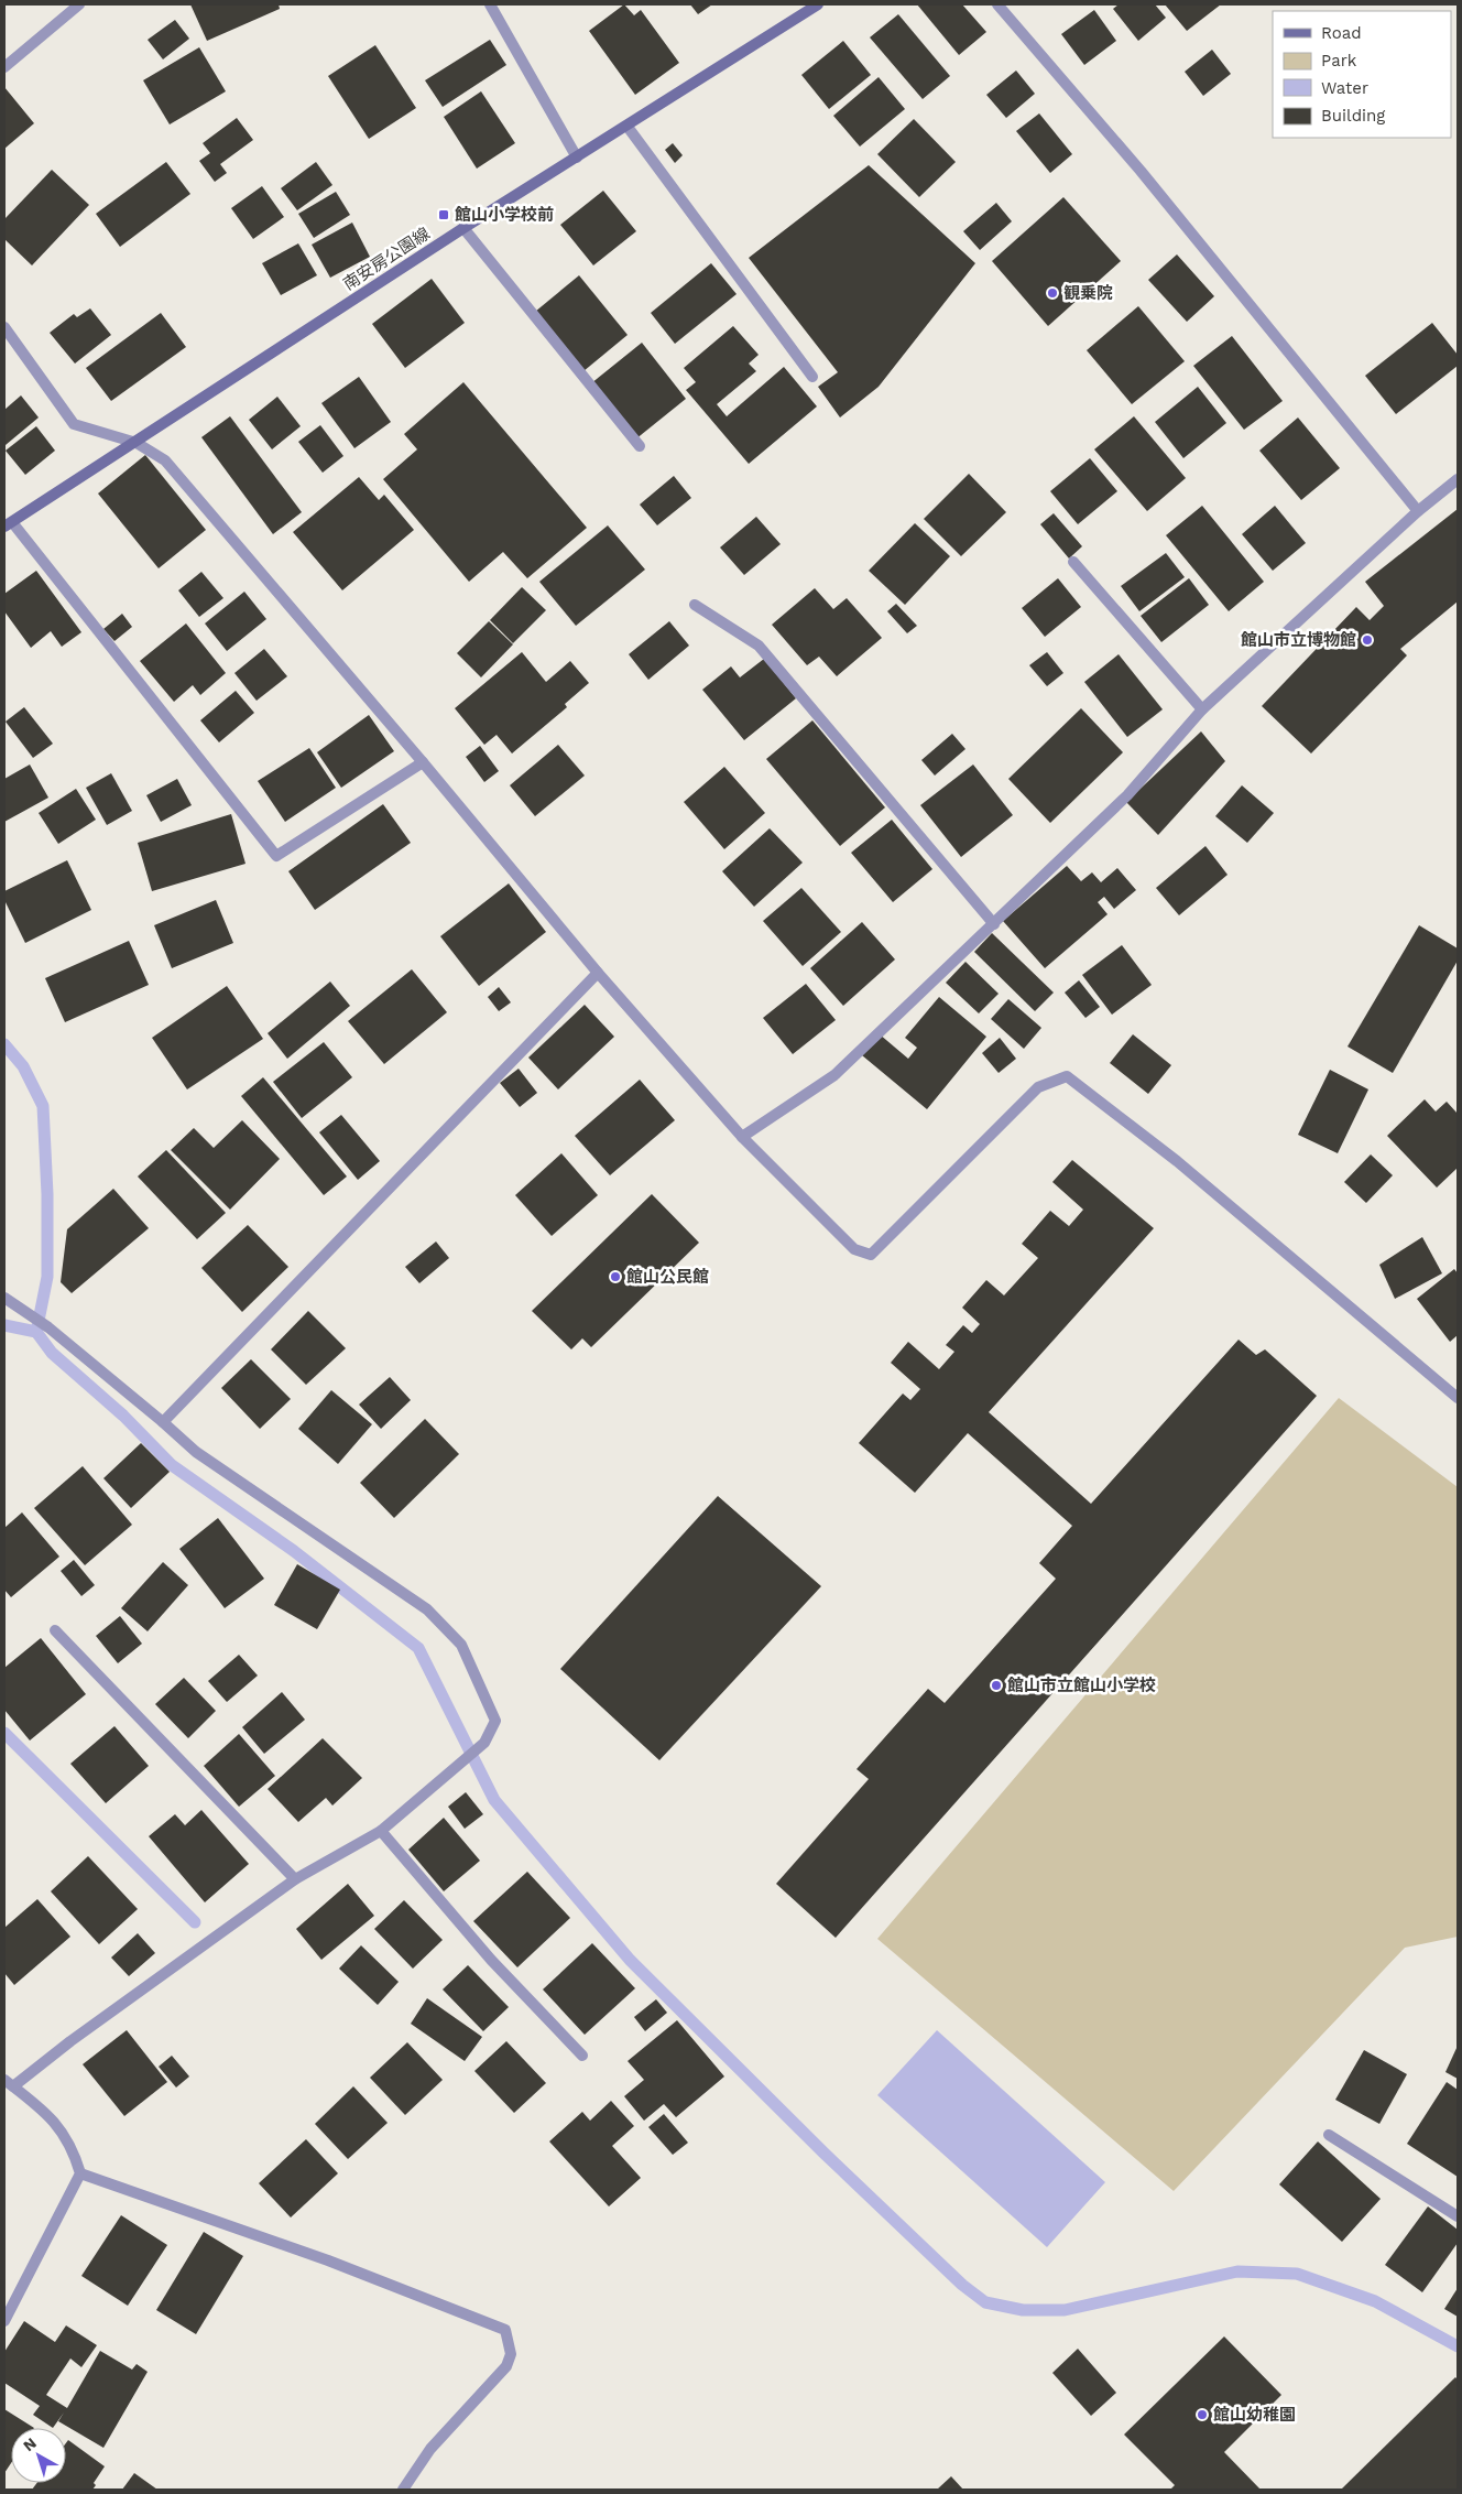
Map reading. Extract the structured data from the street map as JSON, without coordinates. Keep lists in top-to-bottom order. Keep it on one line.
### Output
{"streets":{"main road":["南安房公園線"]},"places":{"transit":["館山小学校前"],"other":["観乗院","館山市立博物館","館山公民館","館山市立館山小学校","館山幼稚園"]},"legend":["Road","Park","Water","Building"],"north":"top left"}
